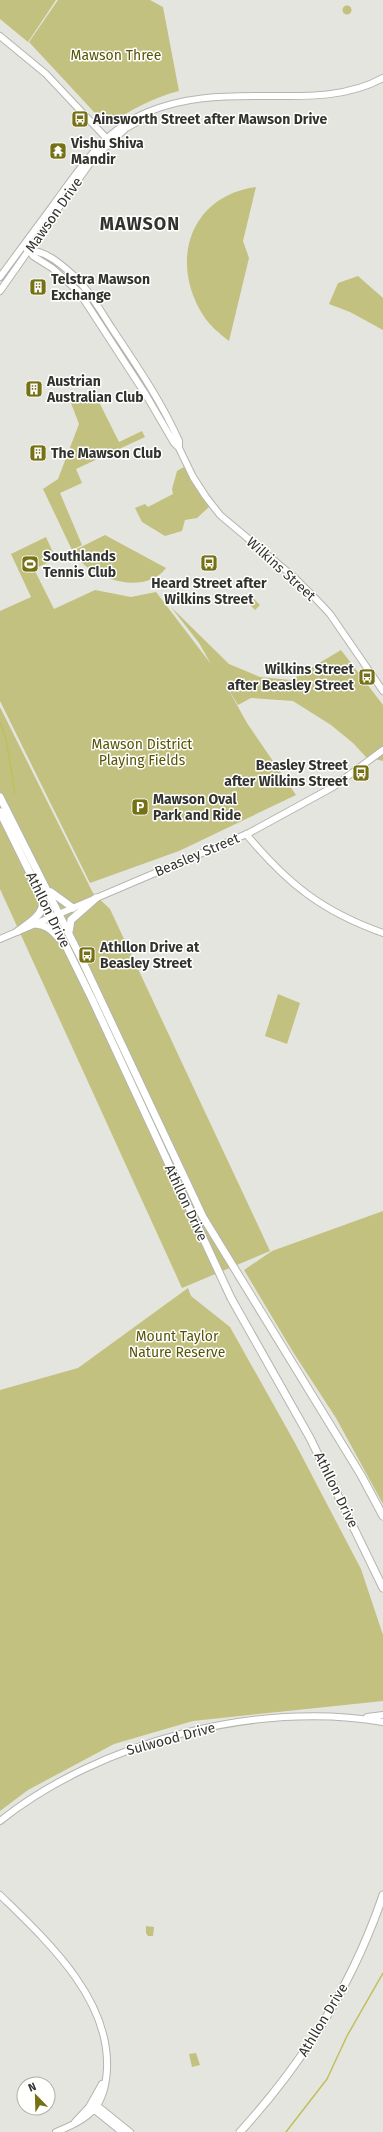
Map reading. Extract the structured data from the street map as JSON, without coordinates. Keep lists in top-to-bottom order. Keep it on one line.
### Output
{"streets":{"main road":["Mawson Drive","Wilkins Street","Beasley Street","Athllon Drive","Sulwood Drive"]},"crossings":[["Mawson Drive","Wilkins Street"],["Beasley Street","Athllon Drive"]],"districts":["MAWSON"],"parks":["Mawson Three","Mawson District Playing Fields","Mount Taylor Nature Reserve"],"places":{"bus stop":["Ainsworth Street after Mawson Drive","Heard Street after Wilkins Street","Wilkins Street after Beasley Street","Beasley Street after Wilkins Street","Athllon Drive at Beasley Street"],"temple":["Vishu Shiva Mandir"],"building":["Telstra Mawson Exchange","Austrian Australian Club","The Mawson Club"],"sports":["Southlands Tennis Club"],"parking":["Mawson Oval Park and Ride"]},"north":"top left"}
